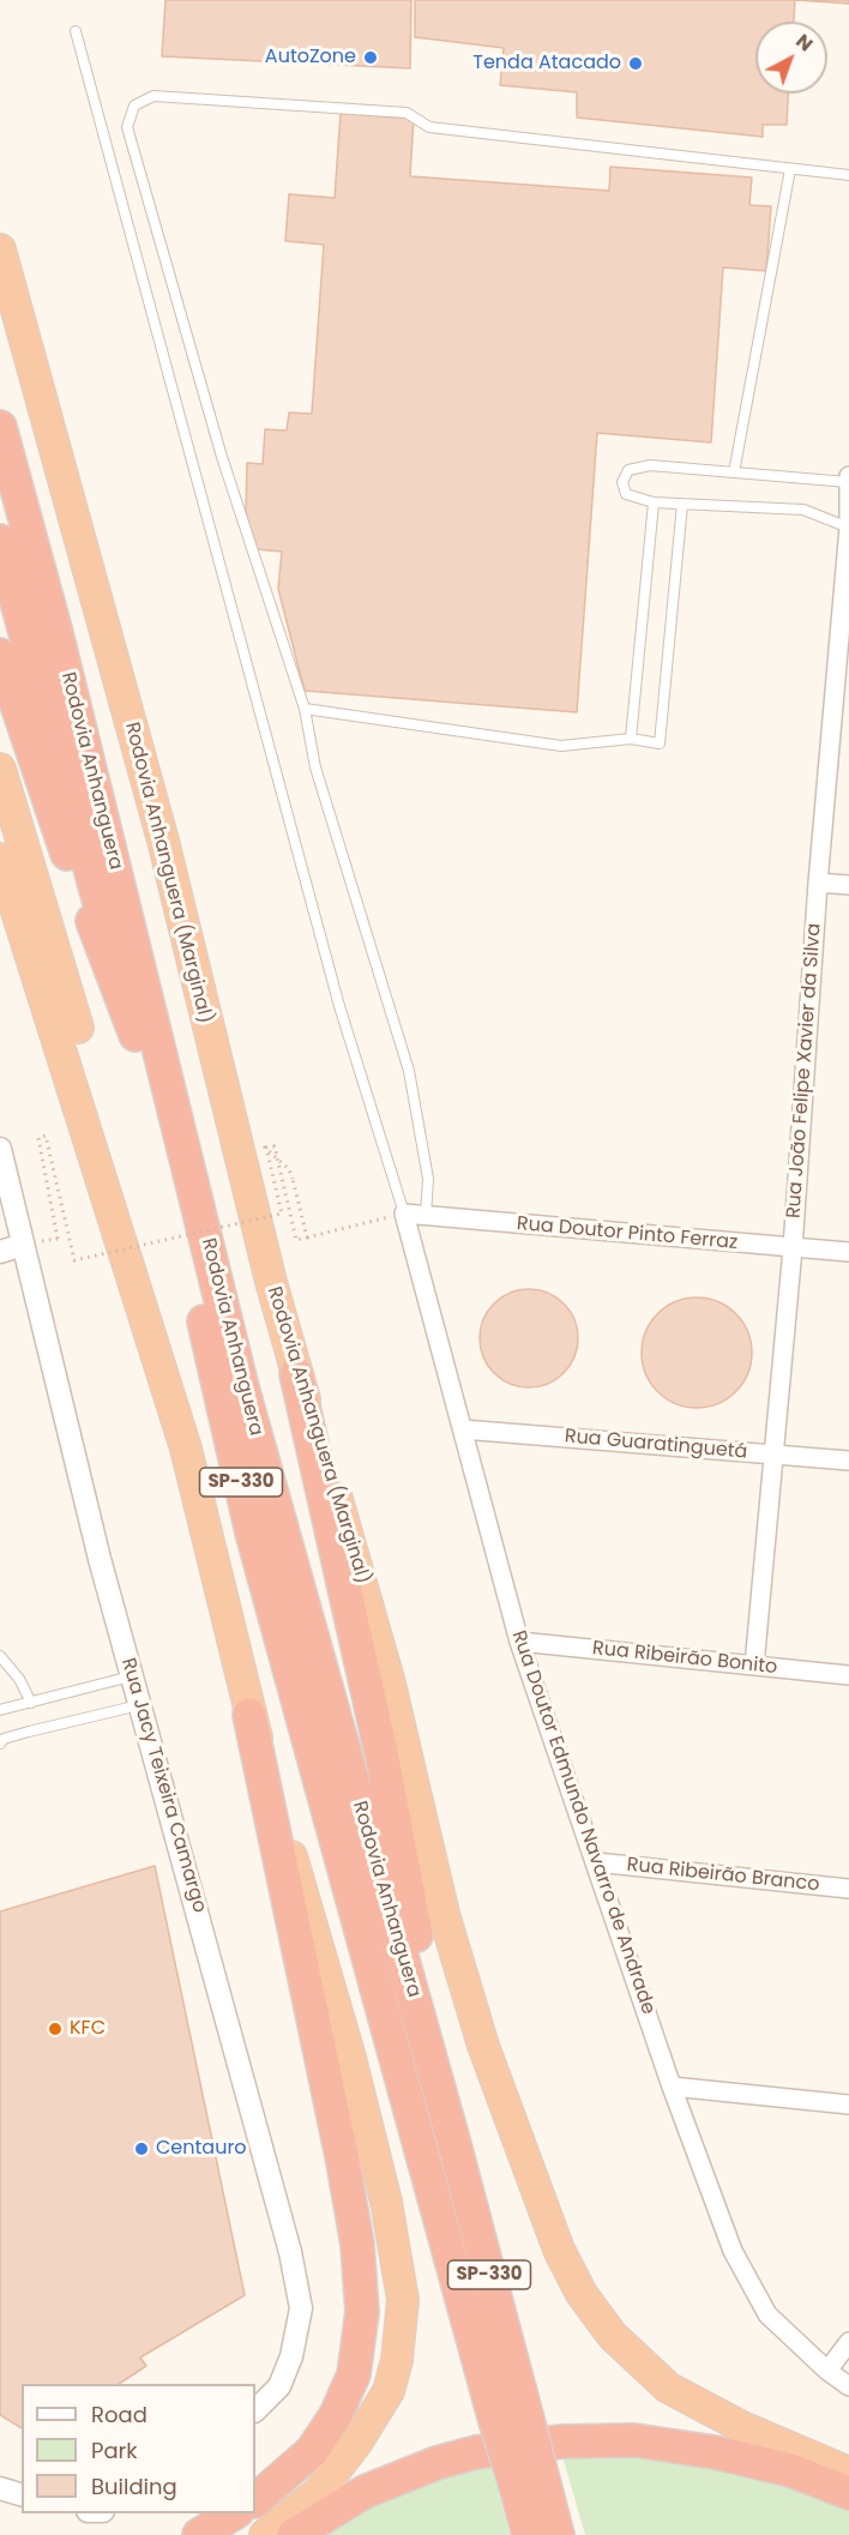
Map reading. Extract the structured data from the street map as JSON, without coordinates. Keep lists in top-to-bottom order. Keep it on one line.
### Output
{"streets":{"highway":["Rodovia Anhanguera","Rodovia Anhanguera (Marginal)","SP-330"],"street":["Rua João Felipe Xavier da Silva","Rua Doutor Pinto Ferraz","Rua Guaratinguetá","Rua Ribeirão Bonito","Rua Jacy Teixeira Camargo","Rua Doutor Edmundo Navarro de Andrade","Rua Ribeirão Branco"]},"crossings":[["Rua João Felipe Xavier da Silva","Rua Doutor Pinto Ferraz"],["Rua João Felipe Xavier da Silva","Rua Guaratinguetá"],["Rua João Felipe Xavier da Silva","Rua Ribeirão Bonito"],["Rua Doutor Pinto Ferraz","Rua Doutor Edmundo Navarro de Andrade"],["Rua Guaratinguetá","Rua Doutor Edmundo Navarro de Andrade"],["Rua Ribeirão Bonito","Rua Doutor Edmundo Navarro de Andrade"],["Rua Doutor Edmundo Navarro de Andrade","Rua Ribeirão Branco"]],"places":["AutoZone","Tenda Atacado","KFC","Centauro"],"legend":["Road","Park","Building"],"north":"top right"}
